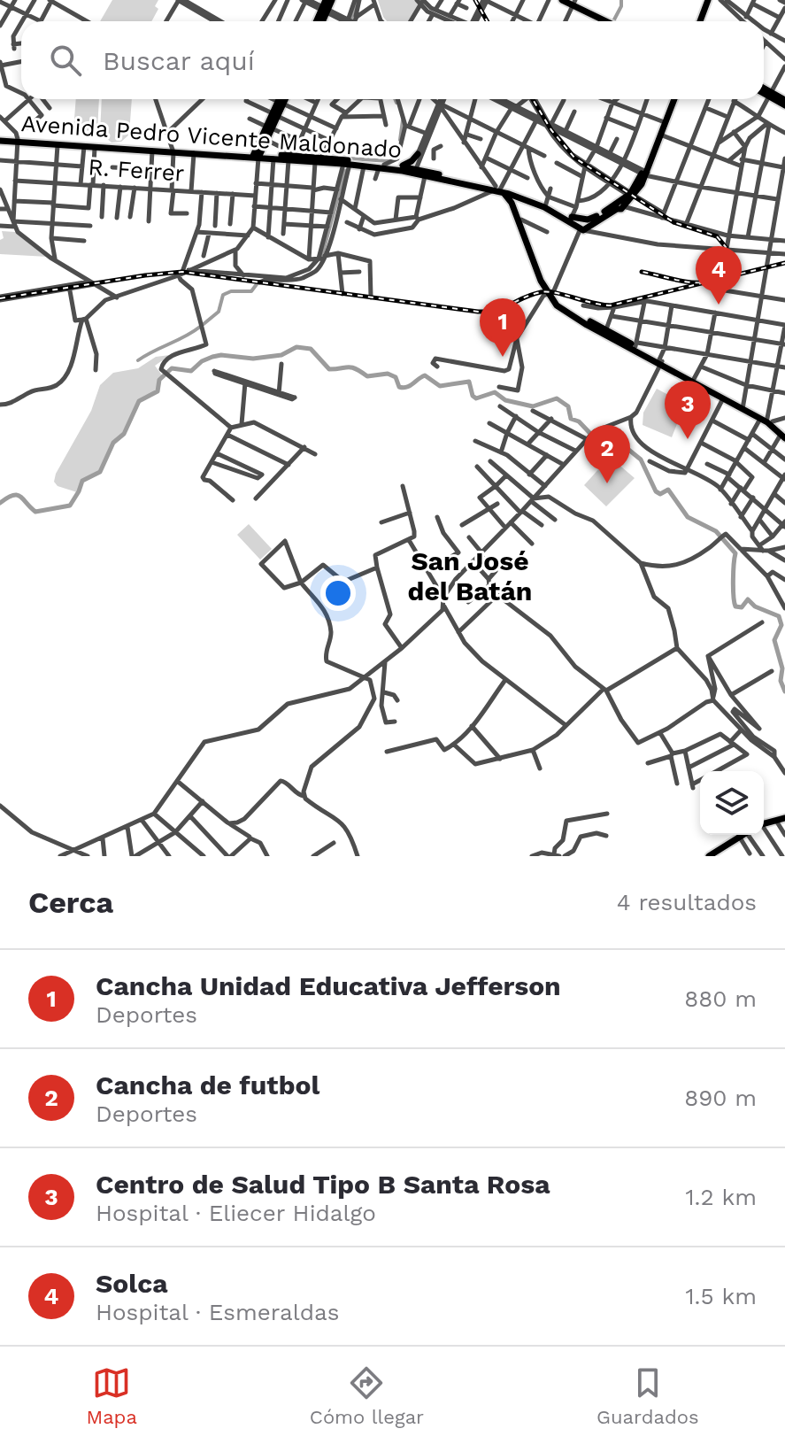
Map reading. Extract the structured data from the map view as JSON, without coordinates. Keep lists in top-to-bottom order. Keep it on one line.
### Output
{"streets":{"main road":["Avenida Pedro Vicente Maldonado"],"street":["R. Ferrer"]},"districts":["San José del Batán"],"page":{"search":"Buscar aquí","pins":["4","1","3","2"],"heading":["Cerca","4 resultados"],"list":[{"mark":"1","name":"Cancha Unidad Educativa Jefferson","note":"Deportes","value":"880 m"},{"mark":"2","name":"Cancha de futbol","note":"Deportes","value":"890 m"},{"mark":"3","name":"Centro de Salud Tipo B Santa Rosa","note":"Hospital · Eliecer Hidalgo","value":"1.2 km"},{"mark":"4","name":"Solca","note":"Hospital · Esmeraldas","value":"1.5 km"}],"nav":["Mapa","Cómo llegar","Guardados"]}}
